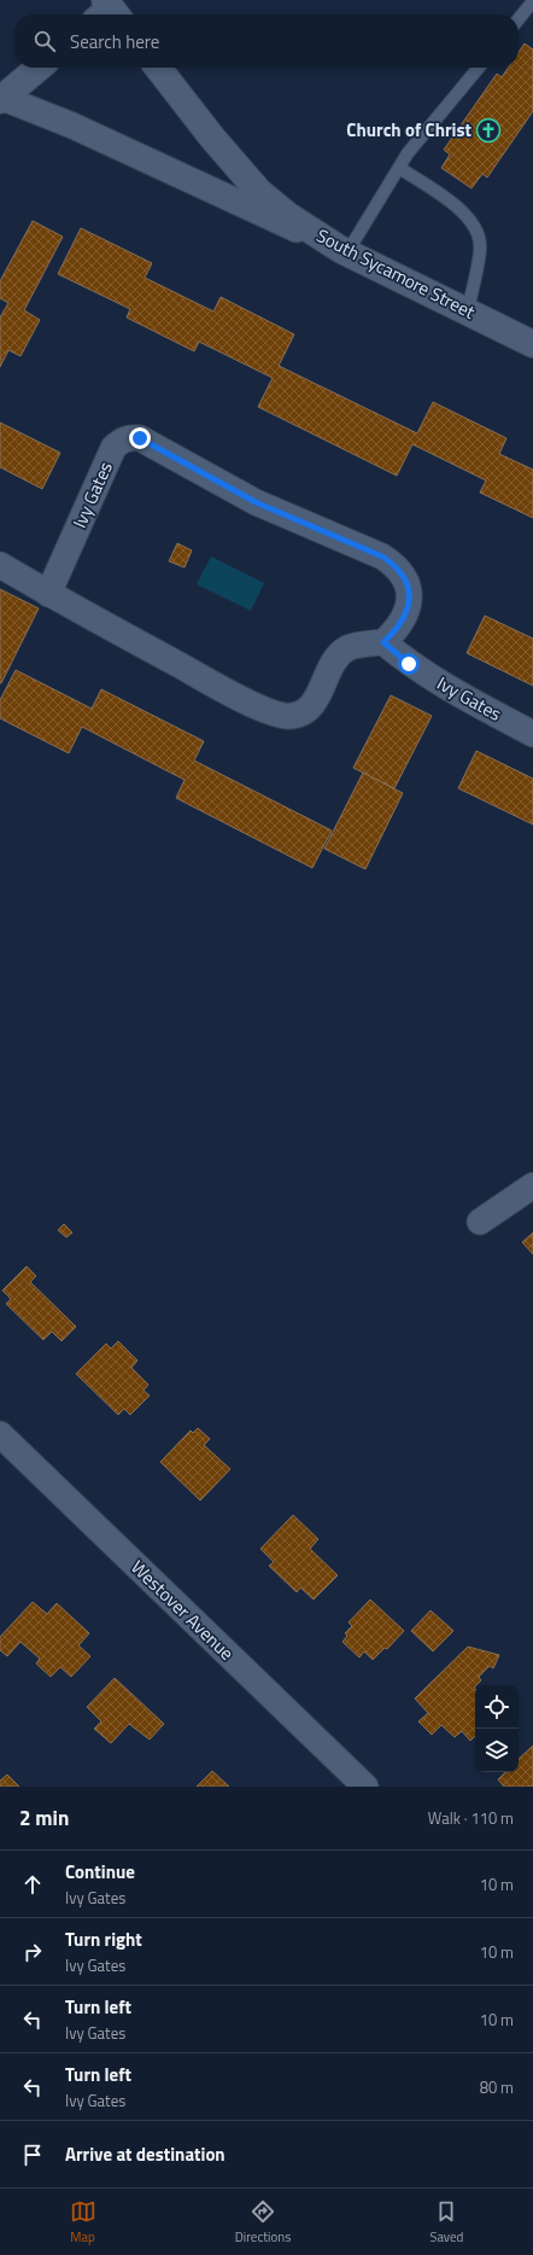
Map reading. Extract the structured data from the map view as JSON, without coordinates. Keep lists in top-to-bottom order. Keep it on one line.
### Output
{"streets":{"main road":["South Sycamore Street"],"street":["Ivy Gates","Westover Avenue"]},"places":{"church":["Church of Christ"]},"page":{"search":"Search here","heading":["2 min","Walk · 110 m"],"list":[["Continue","Ivy Gates","10 m"],["Turn right","Ivy Gates","10 m"],["Turn left","Ivy Gates","10 m"],["Turn left","Ivy Gates","80 m"],"Arrive at destination"],"nav":["Map","Directions","Saved"]}}
